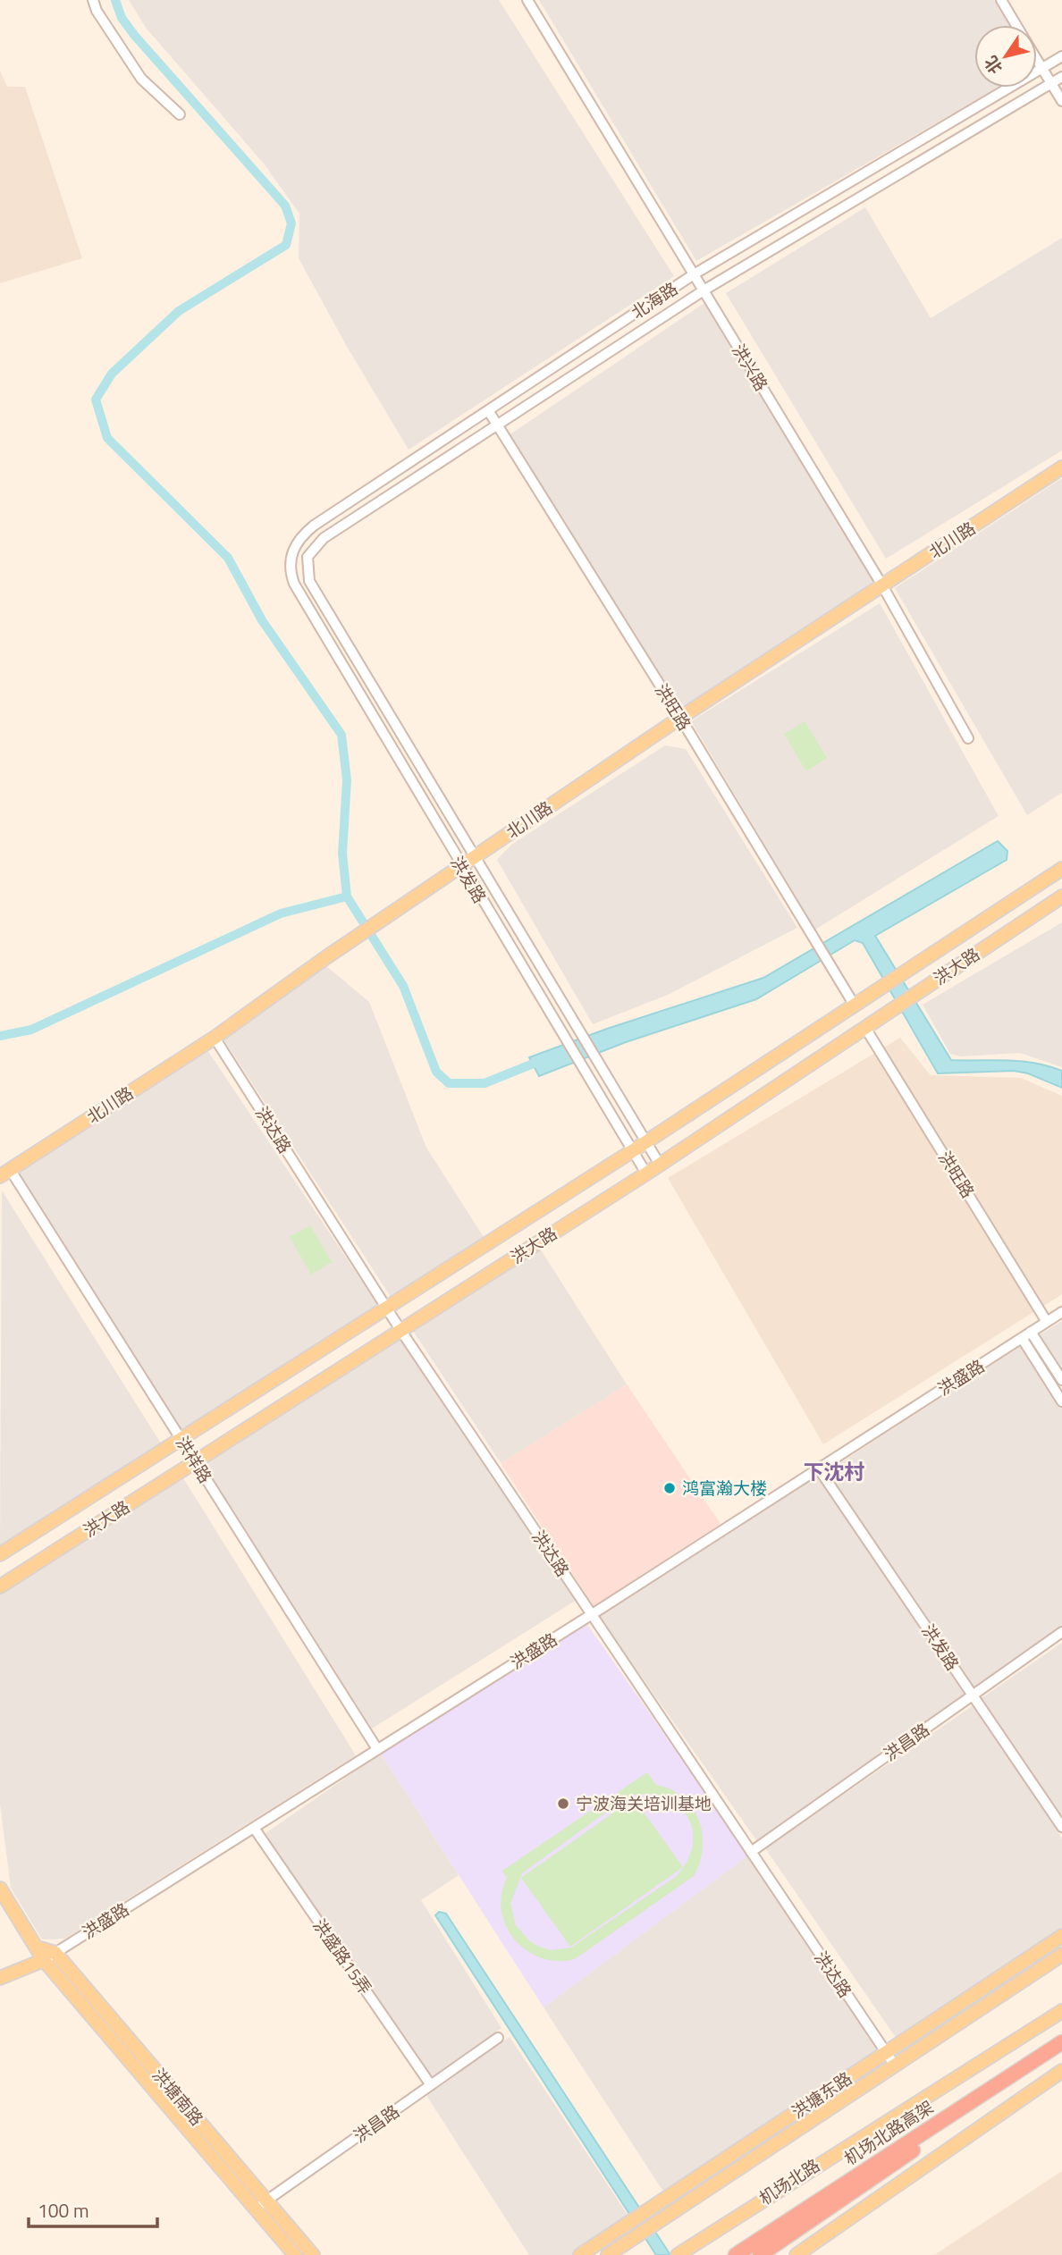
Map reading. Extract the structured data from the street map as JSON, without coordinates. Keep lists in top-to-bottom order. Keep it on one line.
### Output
{"streets":{"highway":["机场北路高架"],"main road":["北川路","洪大路","洪盛路","洪塘东路","洪塘南路","机场北路"],"street":["北海路","洪兴路","洪旺路","洪发路","洪达路","洪祥路","洪昌路","洪盛路15弄"]},"crossings":[["北海路","洪兴路"],["北海路","洪旺路"],["北海路","洪发路"],["洪兴路","北川路"],["北川路","洪旺路"],["北川路","洪发路"],["北川路","洪达路"],["北川路","洪祥路"],["洪旺路","洪大路"],["洪旺路","洪盛路"],["洪发路","洪大路"],["洪发路","洪盛路"],["洪发路","洪昌路"],["洪大路","洪达路"],["洪大路","洪祥路"],["洪达路","洪盛路"],["洪达路","洪昌路"],["洪达路","洪塘东路"],["洪盛路","洪祥路"],["洪盛路","洪盛路15弄"],["洪盛路","洪塘南路"],["洪昌路","洪盛路15弄"],["洪昌路","洪塘南路"]],"districts":["下沈村"],"places":["鸿富瀚大楼","宁波海关培训基地"],"scale_bar":"100 m","north":"bottom left"}
